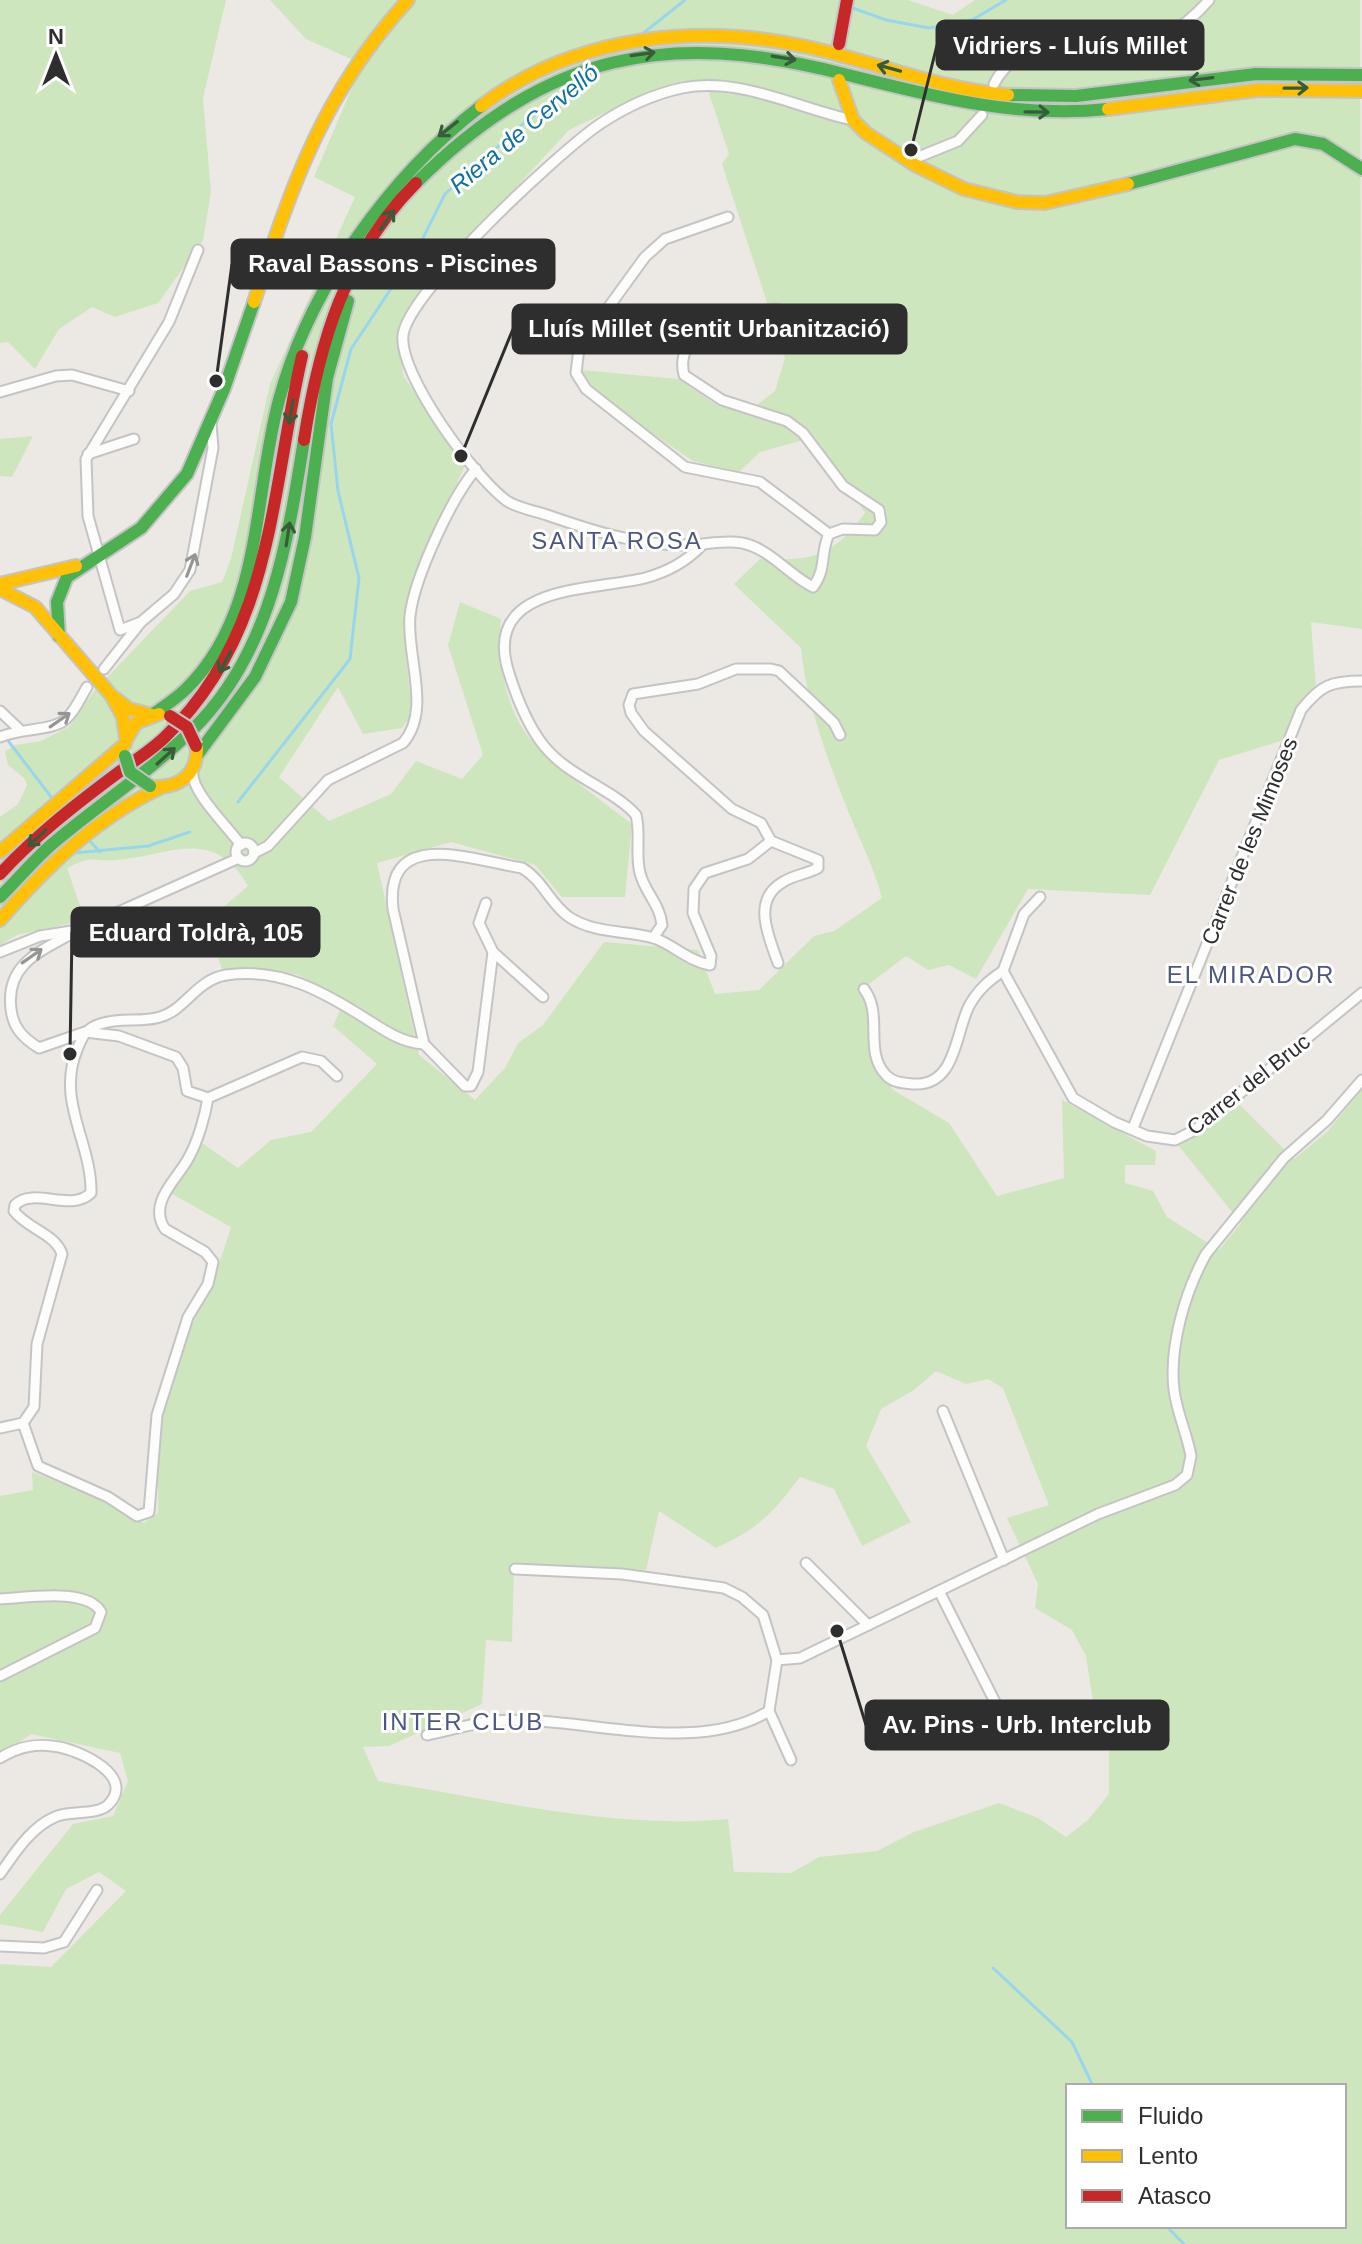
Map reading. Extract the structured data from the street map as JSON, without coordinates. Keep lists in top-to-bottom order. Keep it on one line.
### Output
{"streets":{"street":["Carrer de les Mimoses","Carrer del Bruc"]},"crossings":[["Carrer de les Mimoses","Carrer del Bruc"]],"districts":["SANTA ROSA","EL MIRADOR","INTER CLUB"],"water":["Riera de Cervelló"],"places":["Vidriers - Lluís Millet","Raval Bassons - Piscines","Lluís Millet (sentit Urbanització)","Eduard Toldrà, 105","Av. Pins - Urb. Interclub"],"legend":["Fluido","Lento","Atasco"],"north":"top"}
